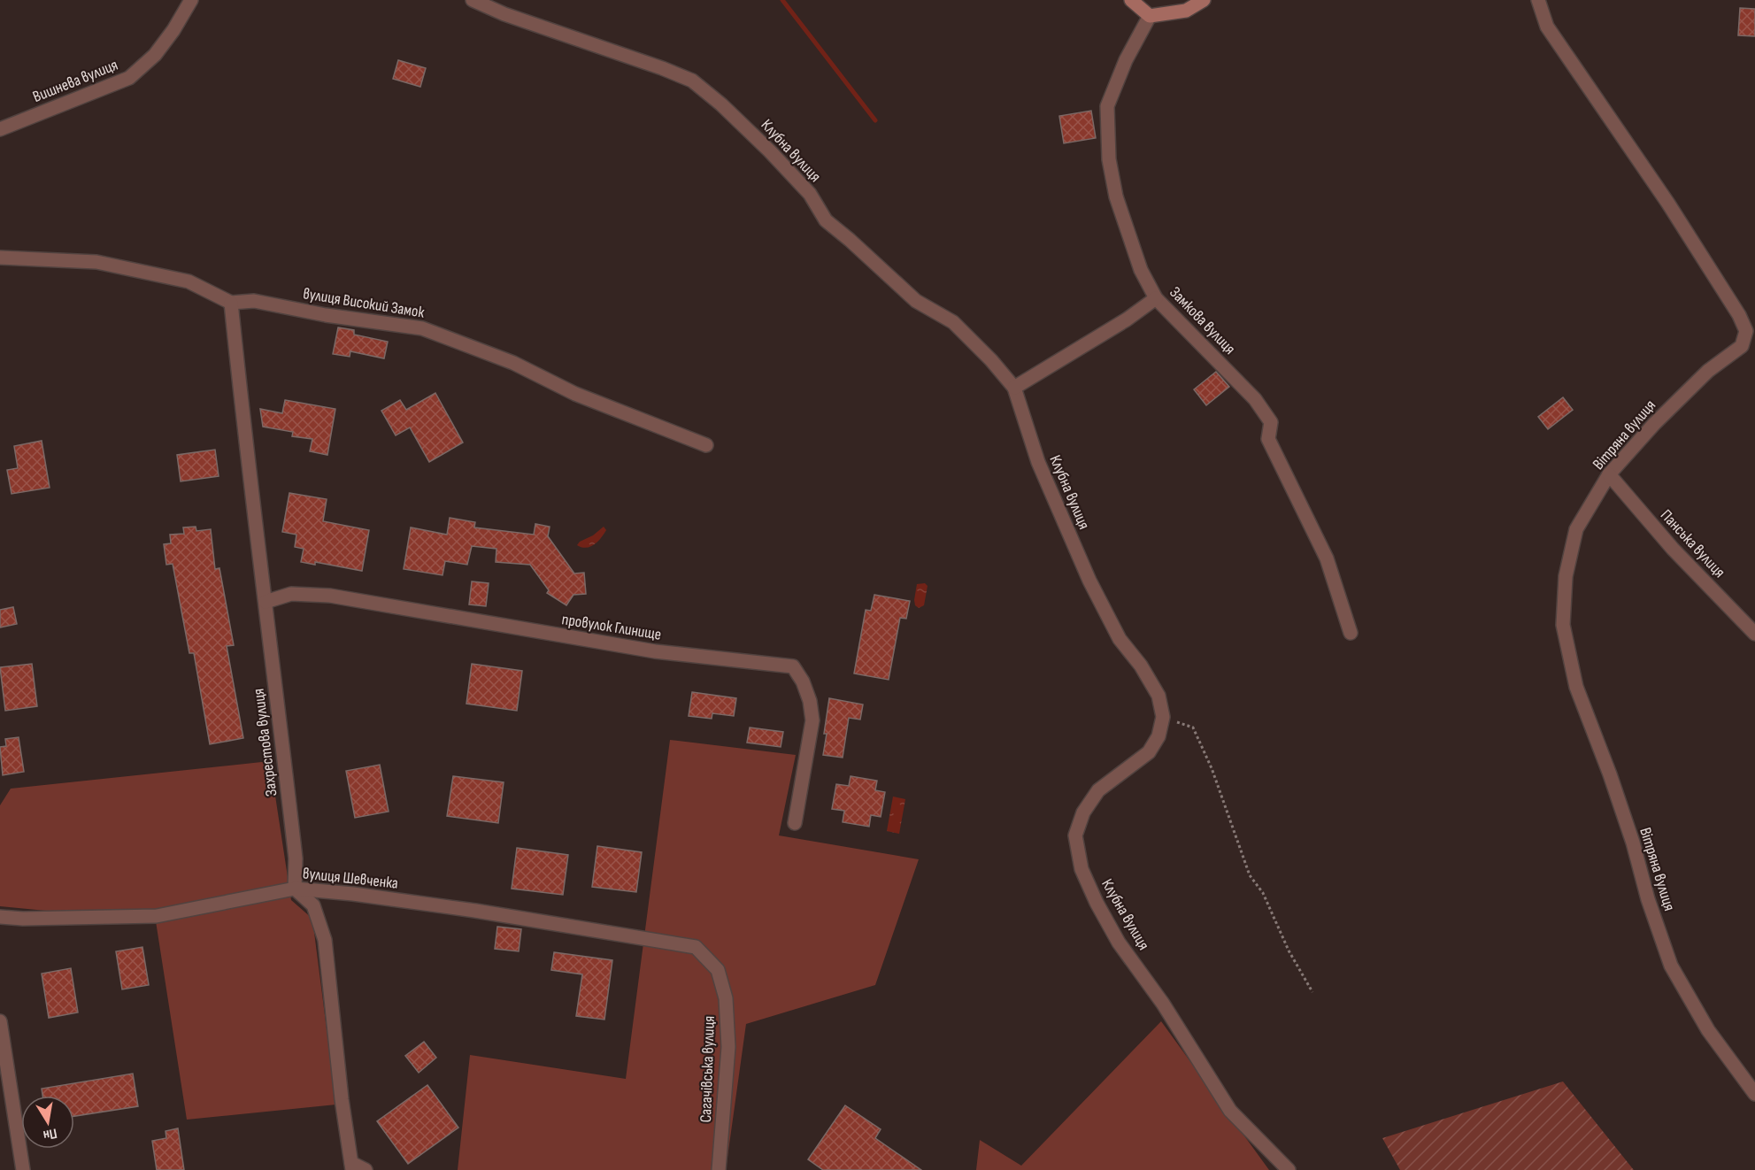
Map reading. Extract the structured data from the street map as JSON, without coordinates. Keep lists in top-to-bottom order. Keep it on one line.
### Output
{"streets":{"street":["Вишнева вулиця","Клубна вулиця","вулиця Високий Замок","Замкова вулиця","Вітряна вулиця","Панська вулиця","провулок Глинище","Захрестова вулиця","вулиця Шевченка","Сагачівська вулиця"]},"crossings":[["вулиця Високий Замок","Захрестова вулиця"],["Вітряна вулиця","Панська вулиця"],["провулок Глинище","Захрестова вулиця"],["Захрестова вулиця","вулиця Шевченка"],["вулиця Шевченка","Сагачівська вулиця"]],"north":"bottom"}
